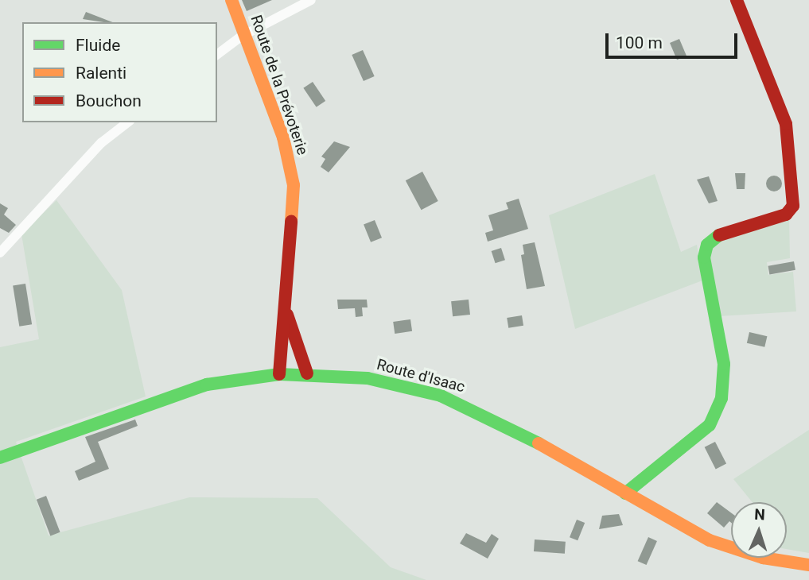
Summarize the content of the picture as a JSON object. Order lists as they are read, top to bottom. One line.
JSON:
{"streets":{"street":["Route de la Prévoterie","Route d'Isaac"]},"crossings":[["Route de la Prévoterie","Route d'Isaac"]],"legend":["Fluide","Ralenti","Bouchon"],"scale_bar":"100 m","north":"top"}
